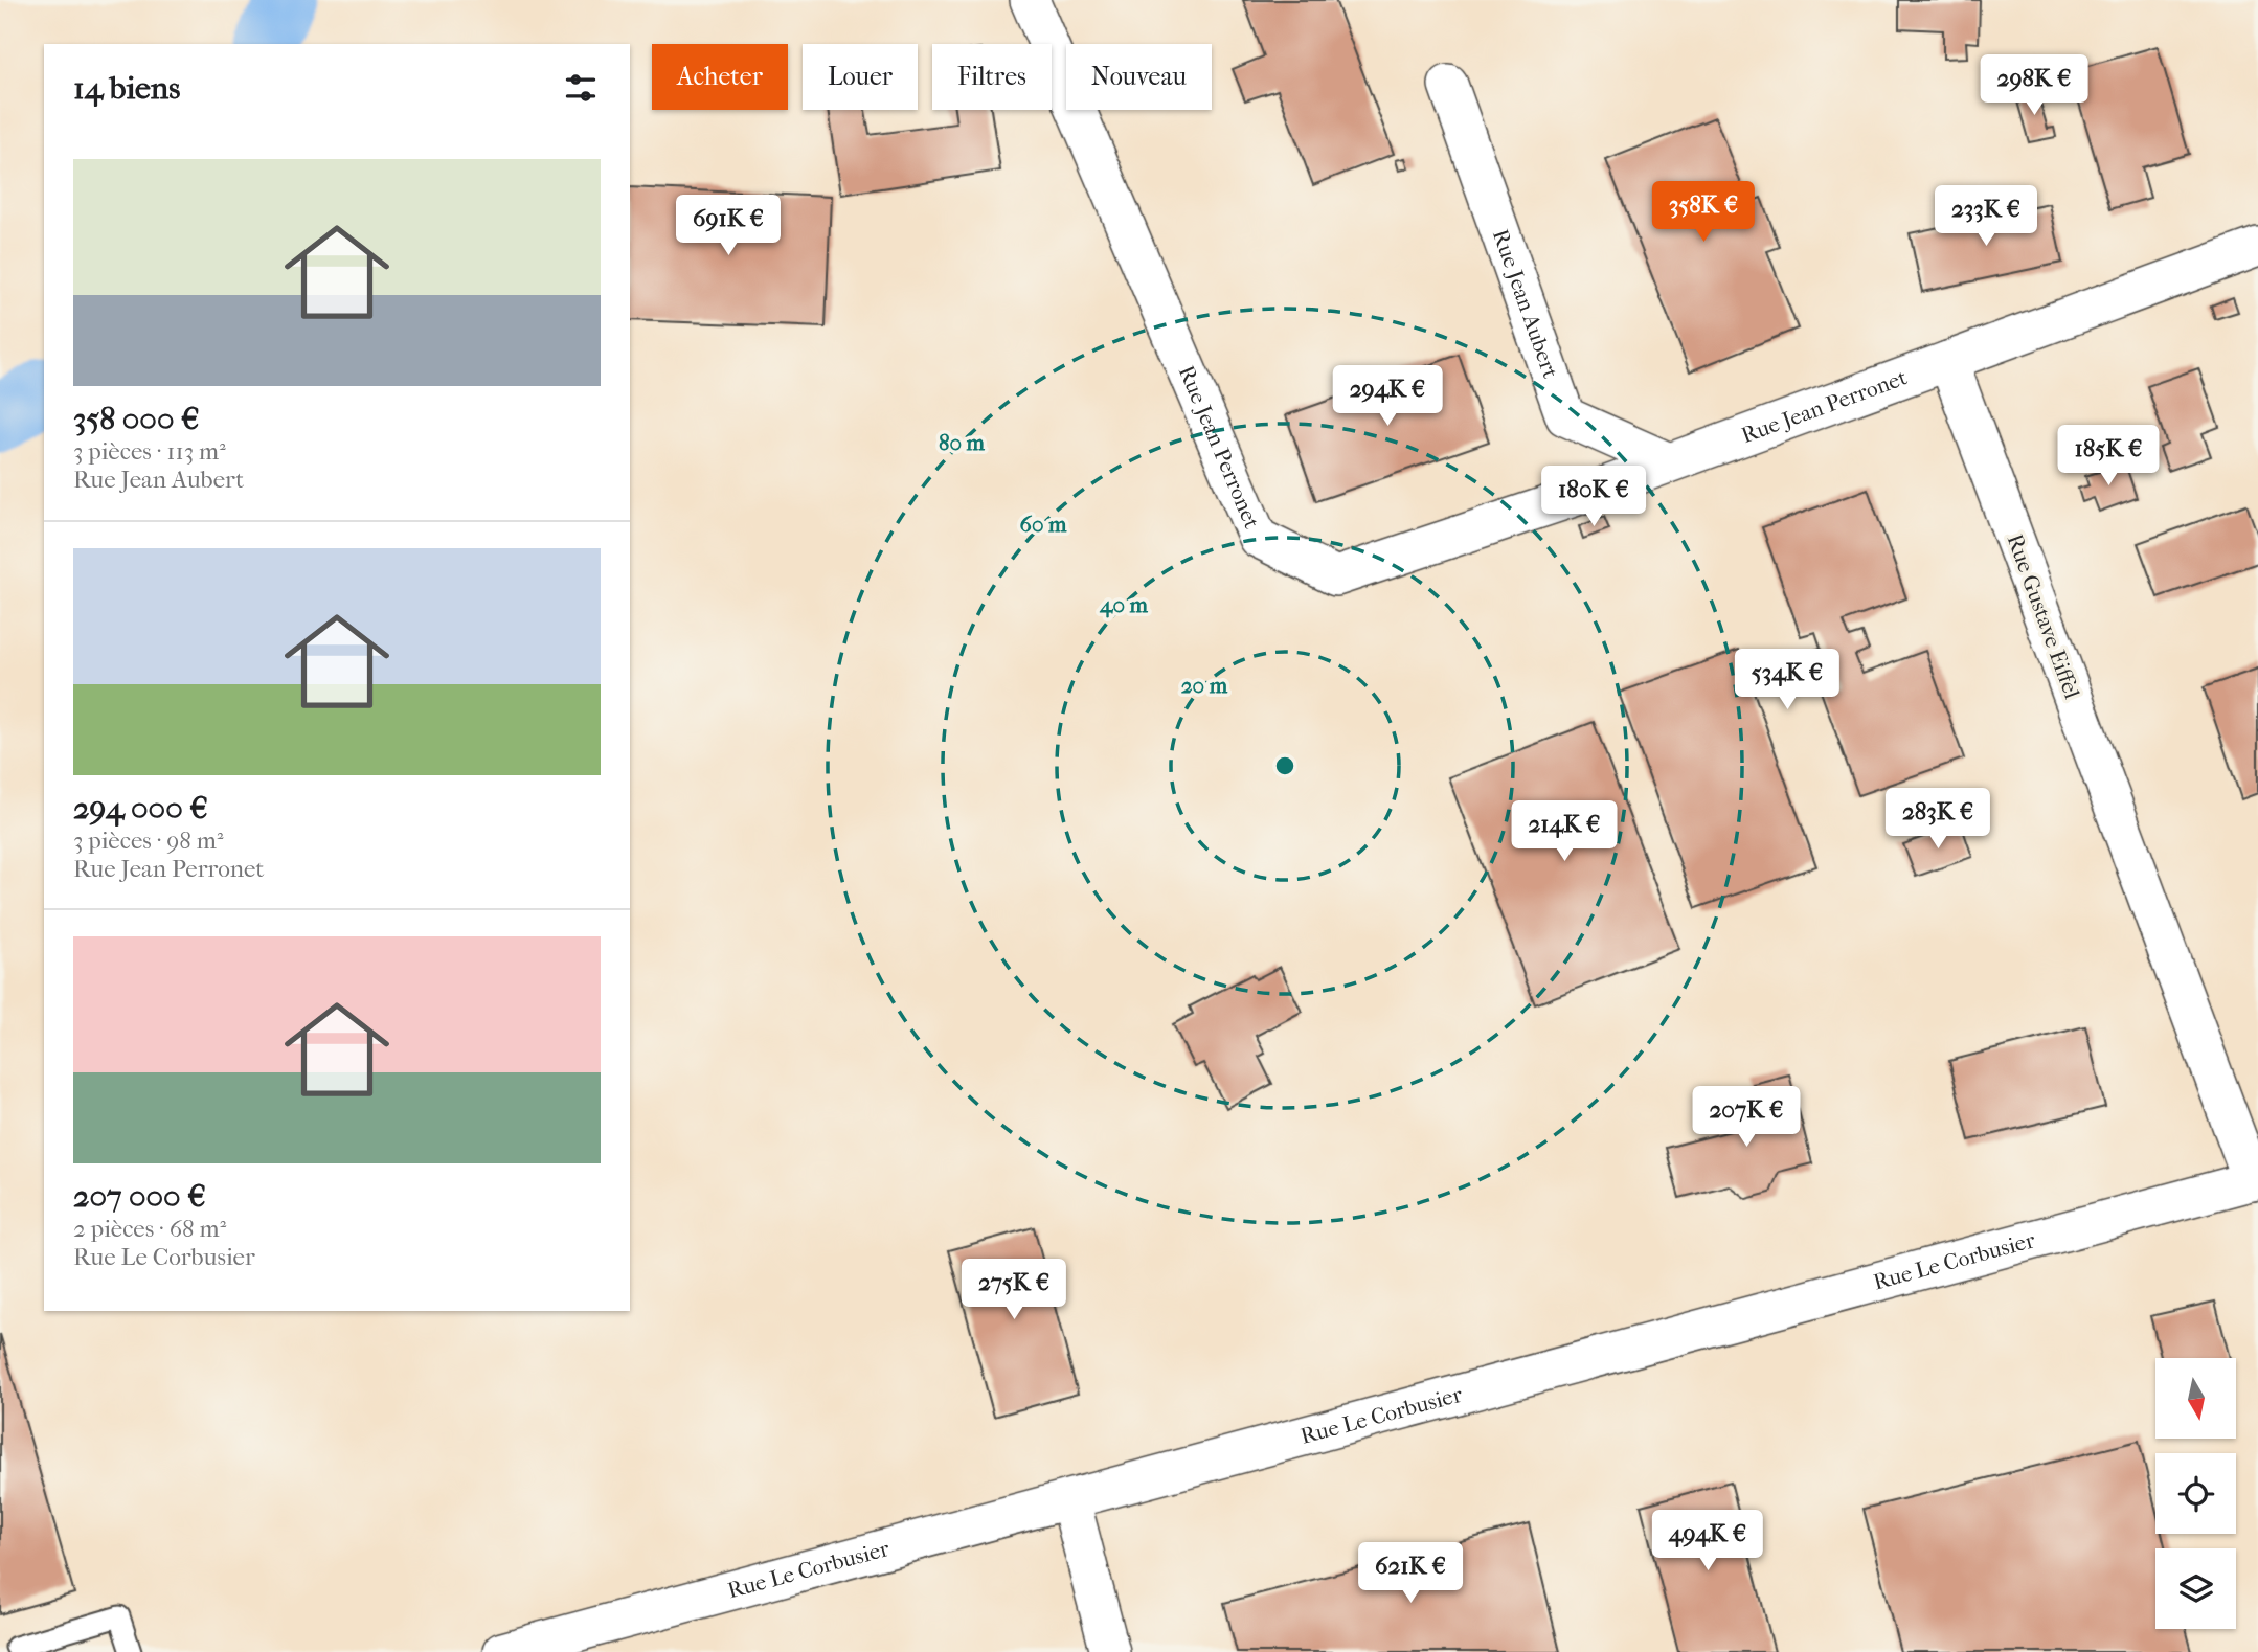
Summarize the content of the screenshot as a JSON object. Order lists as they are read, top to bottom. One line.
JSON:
{"streets":{"street":["Rue Jean Aubert","Rue Jean Perronet","Rue Gustave Eiffel","Rue Le Corbusier"]},"crossings":[["Rue Jean Aubert","Rue Jean Perronet"],["Rue Jean Perronet","Rue Gustave Eiffel"],["Rue Gustave Eiffel","Rue Le Corbusier"]],"north":"bottom","page":{"chip":["Acheter","Louer","Filtres","Nouveau"],"heading":"14 biens","price":["298K €","358K €","233K €","691K €","294K €","185K €","180K €","534K €","283K €","214K €","207K €","275K €","494K €","621K €"],"list":[{"name":"358 000 €","note":"3 pièces · 113 m² · Rue Jean Aubert"},{"name":"294 000 €","note":"3 pièces · 98 m² · Rue Jean Perronet"},{"name":"207 000 €","note":"2 pièces · 68 m² · Rue Le Corbusier"}]},"rings":["80 m","60 m","40 m","20 m"]}
